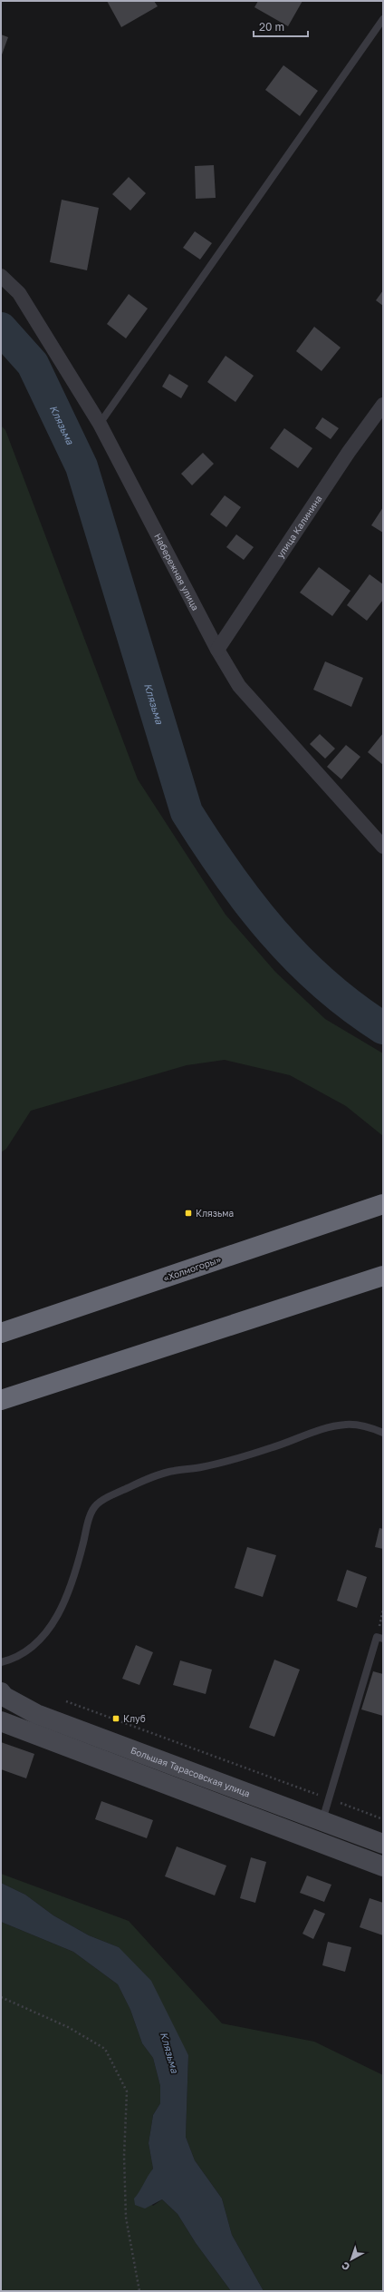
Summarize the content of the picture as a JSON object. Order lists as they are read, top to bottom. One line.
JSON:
{"streets":{"highway":["«Холмогоры»"],"street":["улица Калинина","Набережная улица","Большая Тарасовская улица"]},"crossings":[["улица Калинина","Набережная улица"]],"water":["Клязьма"],"places":{"transit":["Клязьма","Клуб"]},"scale_bar":"20 m","north":"bottom left"}
